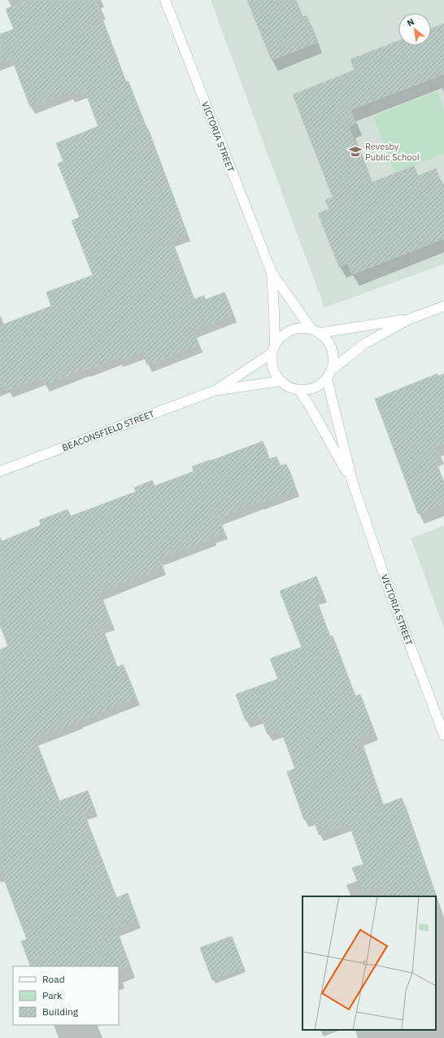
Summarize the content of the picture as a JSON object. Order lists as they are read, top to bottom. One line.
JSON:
{"streets":{"street":["VICTORIA STREET","BEACONSFIELD STREET"]},"crossings":[["VICTORIA STREET","BEACONSFIELD STREET"]],"places":{"school or university":["Revesby Public School"]},"legend":["Road","Park","Building"],"north":"top left"}
